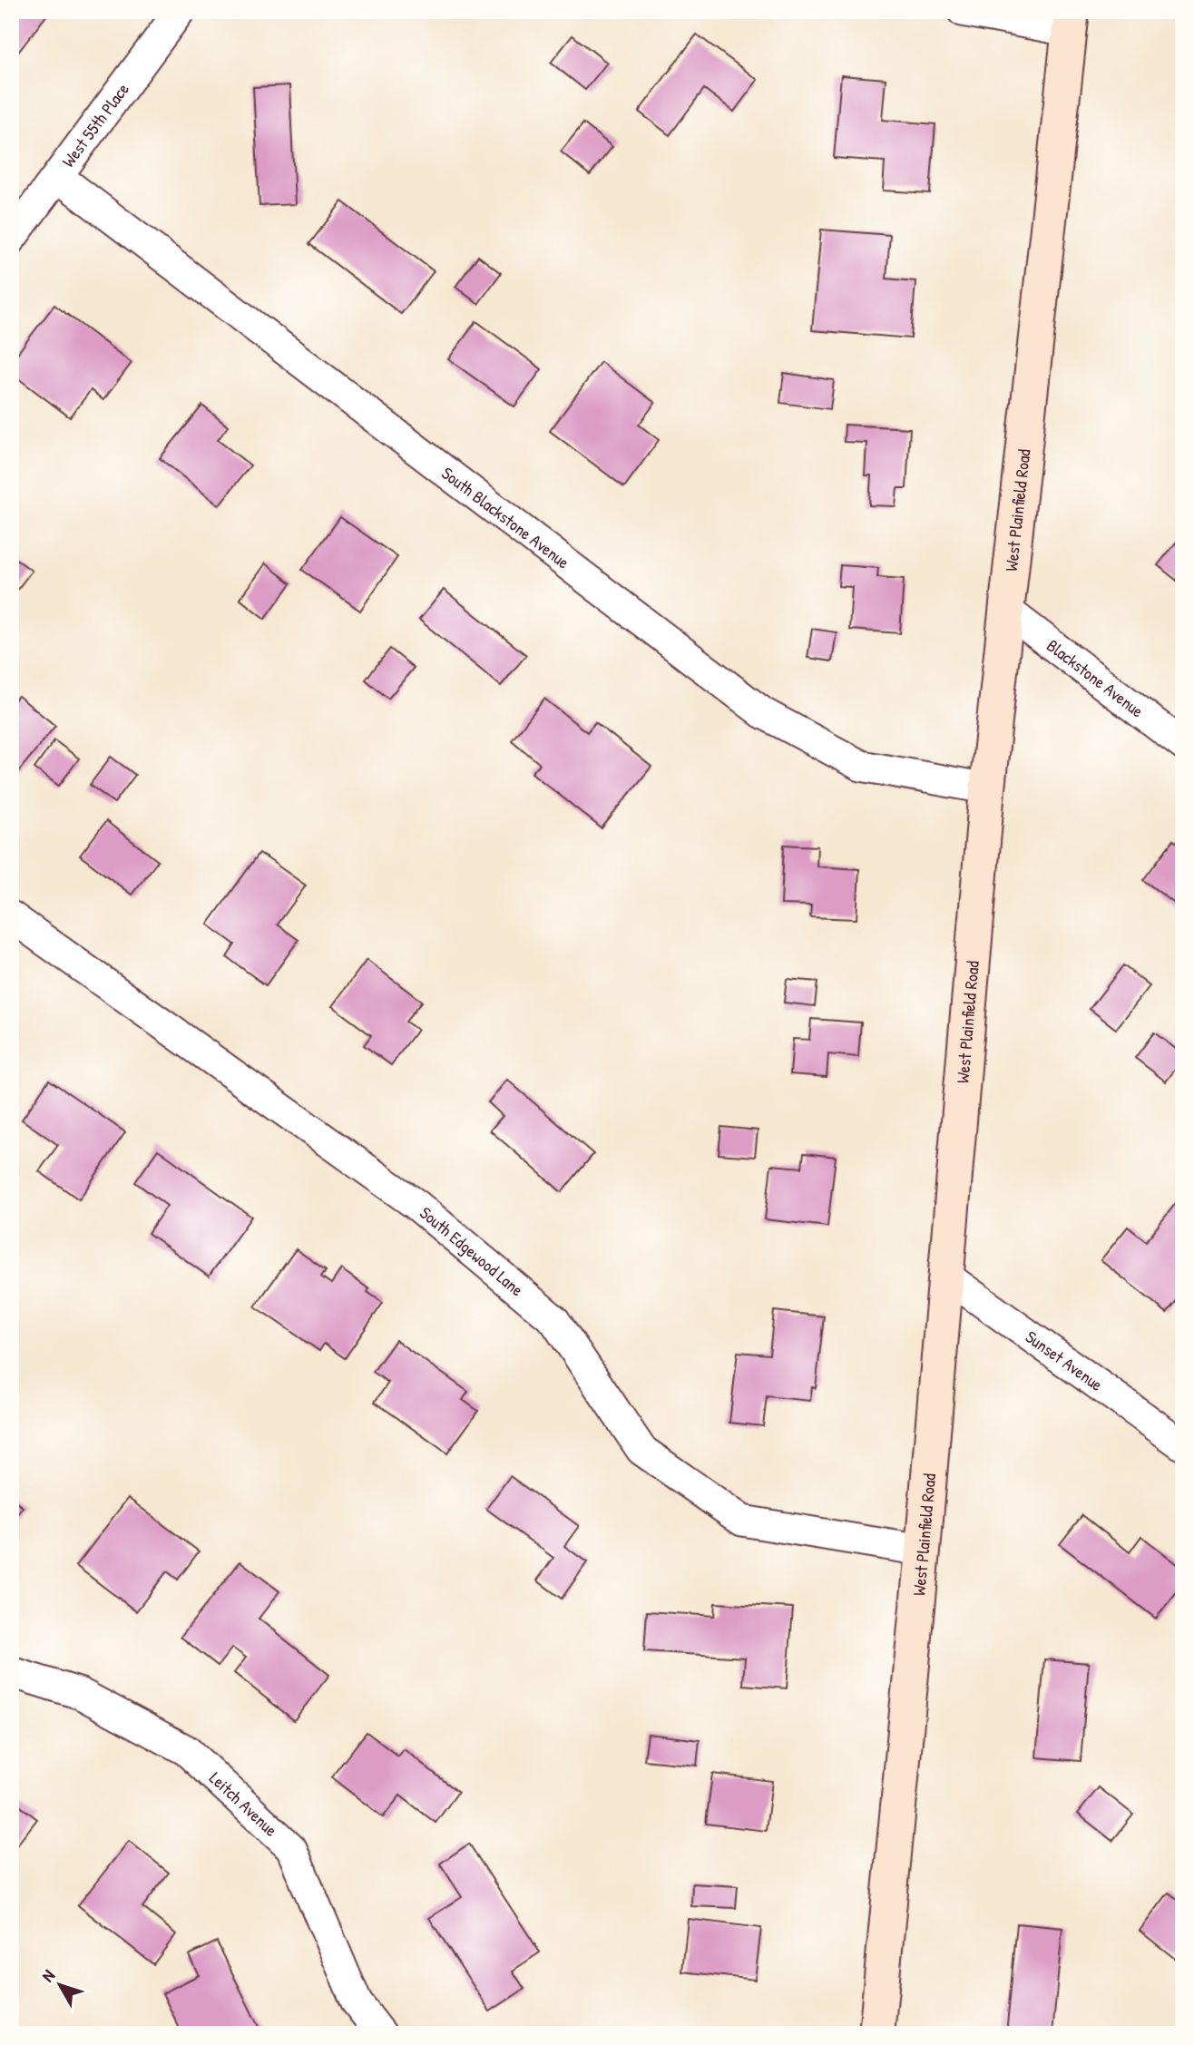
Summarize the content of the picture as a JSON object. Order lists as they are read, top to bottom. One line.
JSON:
{"streets":{"main road":["West Plainfield Road"],"street":["West 55th Place","South Blackstone Avenue","Blackstone Avenue","South Edgewood Lane","Sunset Avenue","Leitch Avenue"]},"crossings":[["West 55th Place","South Blackstone Avenue"],["West Plainfield Road","South Blackstone Avenue"],["West Plainfield Road","Blackstone Avenue"],["West Plainfield Road","South Edgewood Lane"],["West Plainfield Road","Sunset Avenue"]],"north":"top left"}
